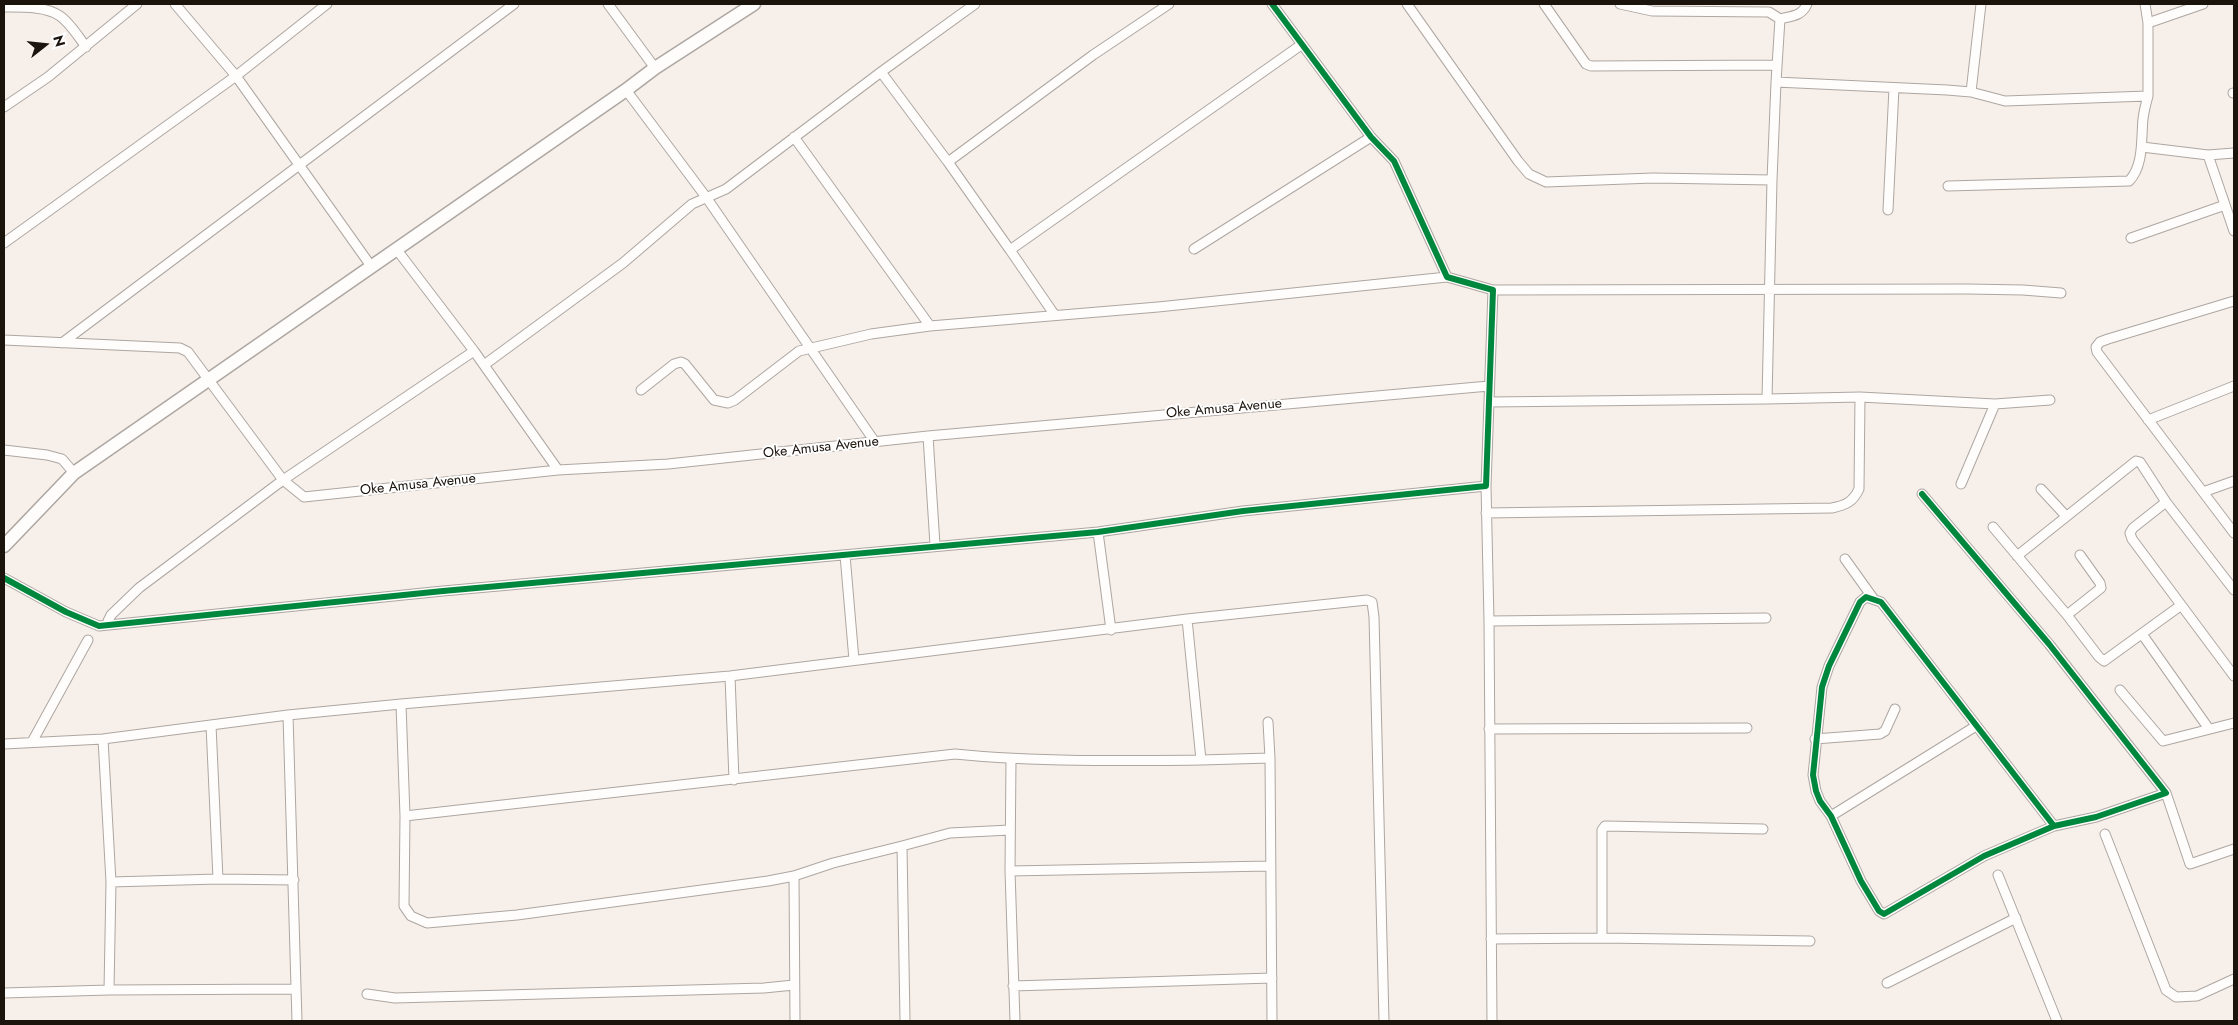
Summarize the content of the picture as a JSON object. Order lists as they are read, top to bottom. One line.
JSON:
{"streets":{"street":["Oke Amusa Avenue"]},"north":"right"}
